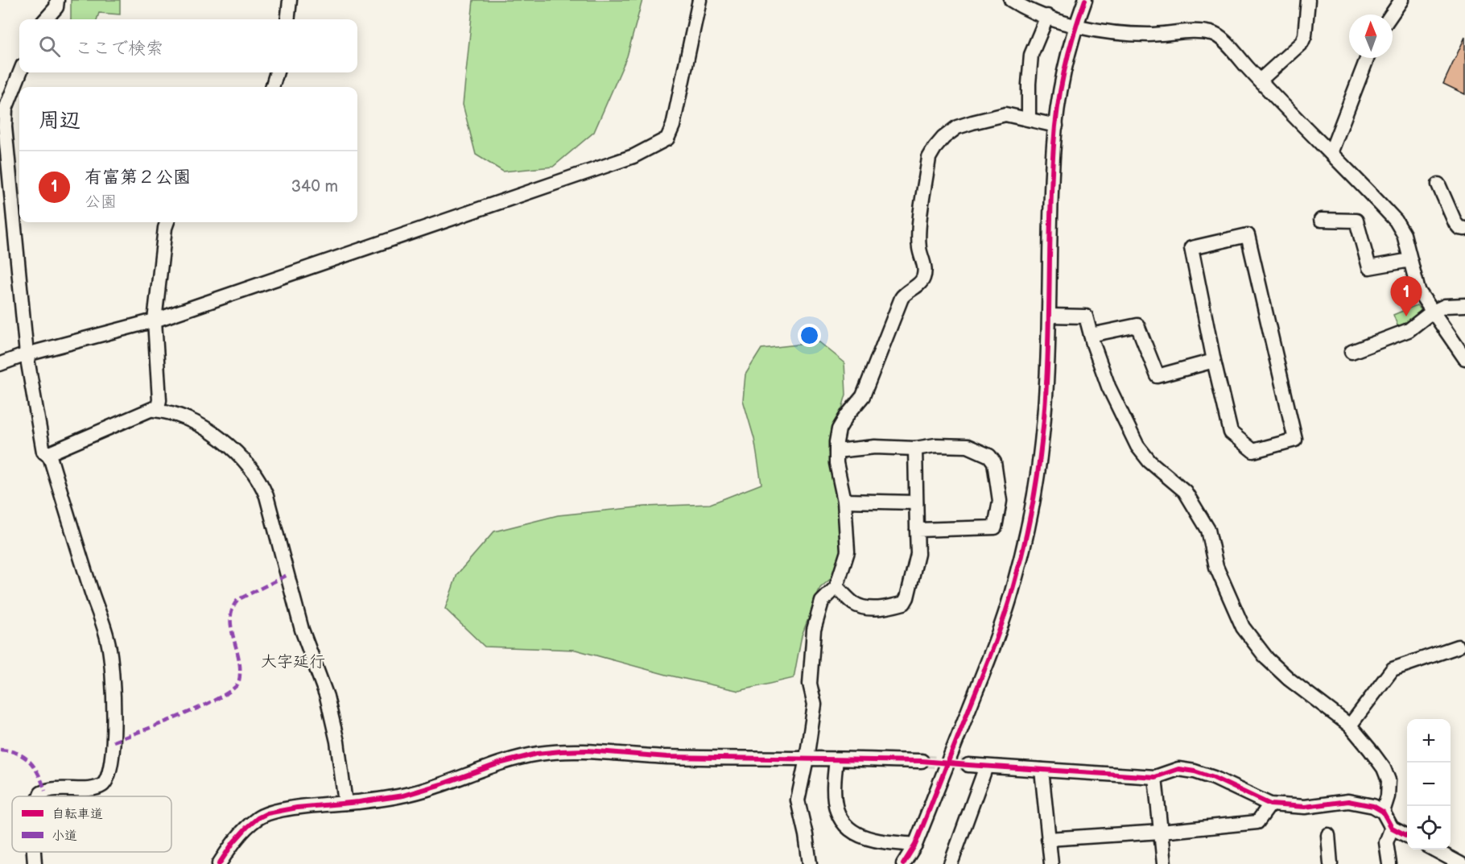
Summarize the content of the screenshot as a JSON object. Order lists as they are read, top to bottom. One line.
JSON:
{"districts":["大字延行"],"legend":["自転車道","小道"],"north":"top","page":{"search":"ここで検索","heading":"周辺","list":[{"mark":"1","name":"有富第２公園","note":"公園","value":"340 m"}],"pins":"1","map_buttons":["+","−"]}}
